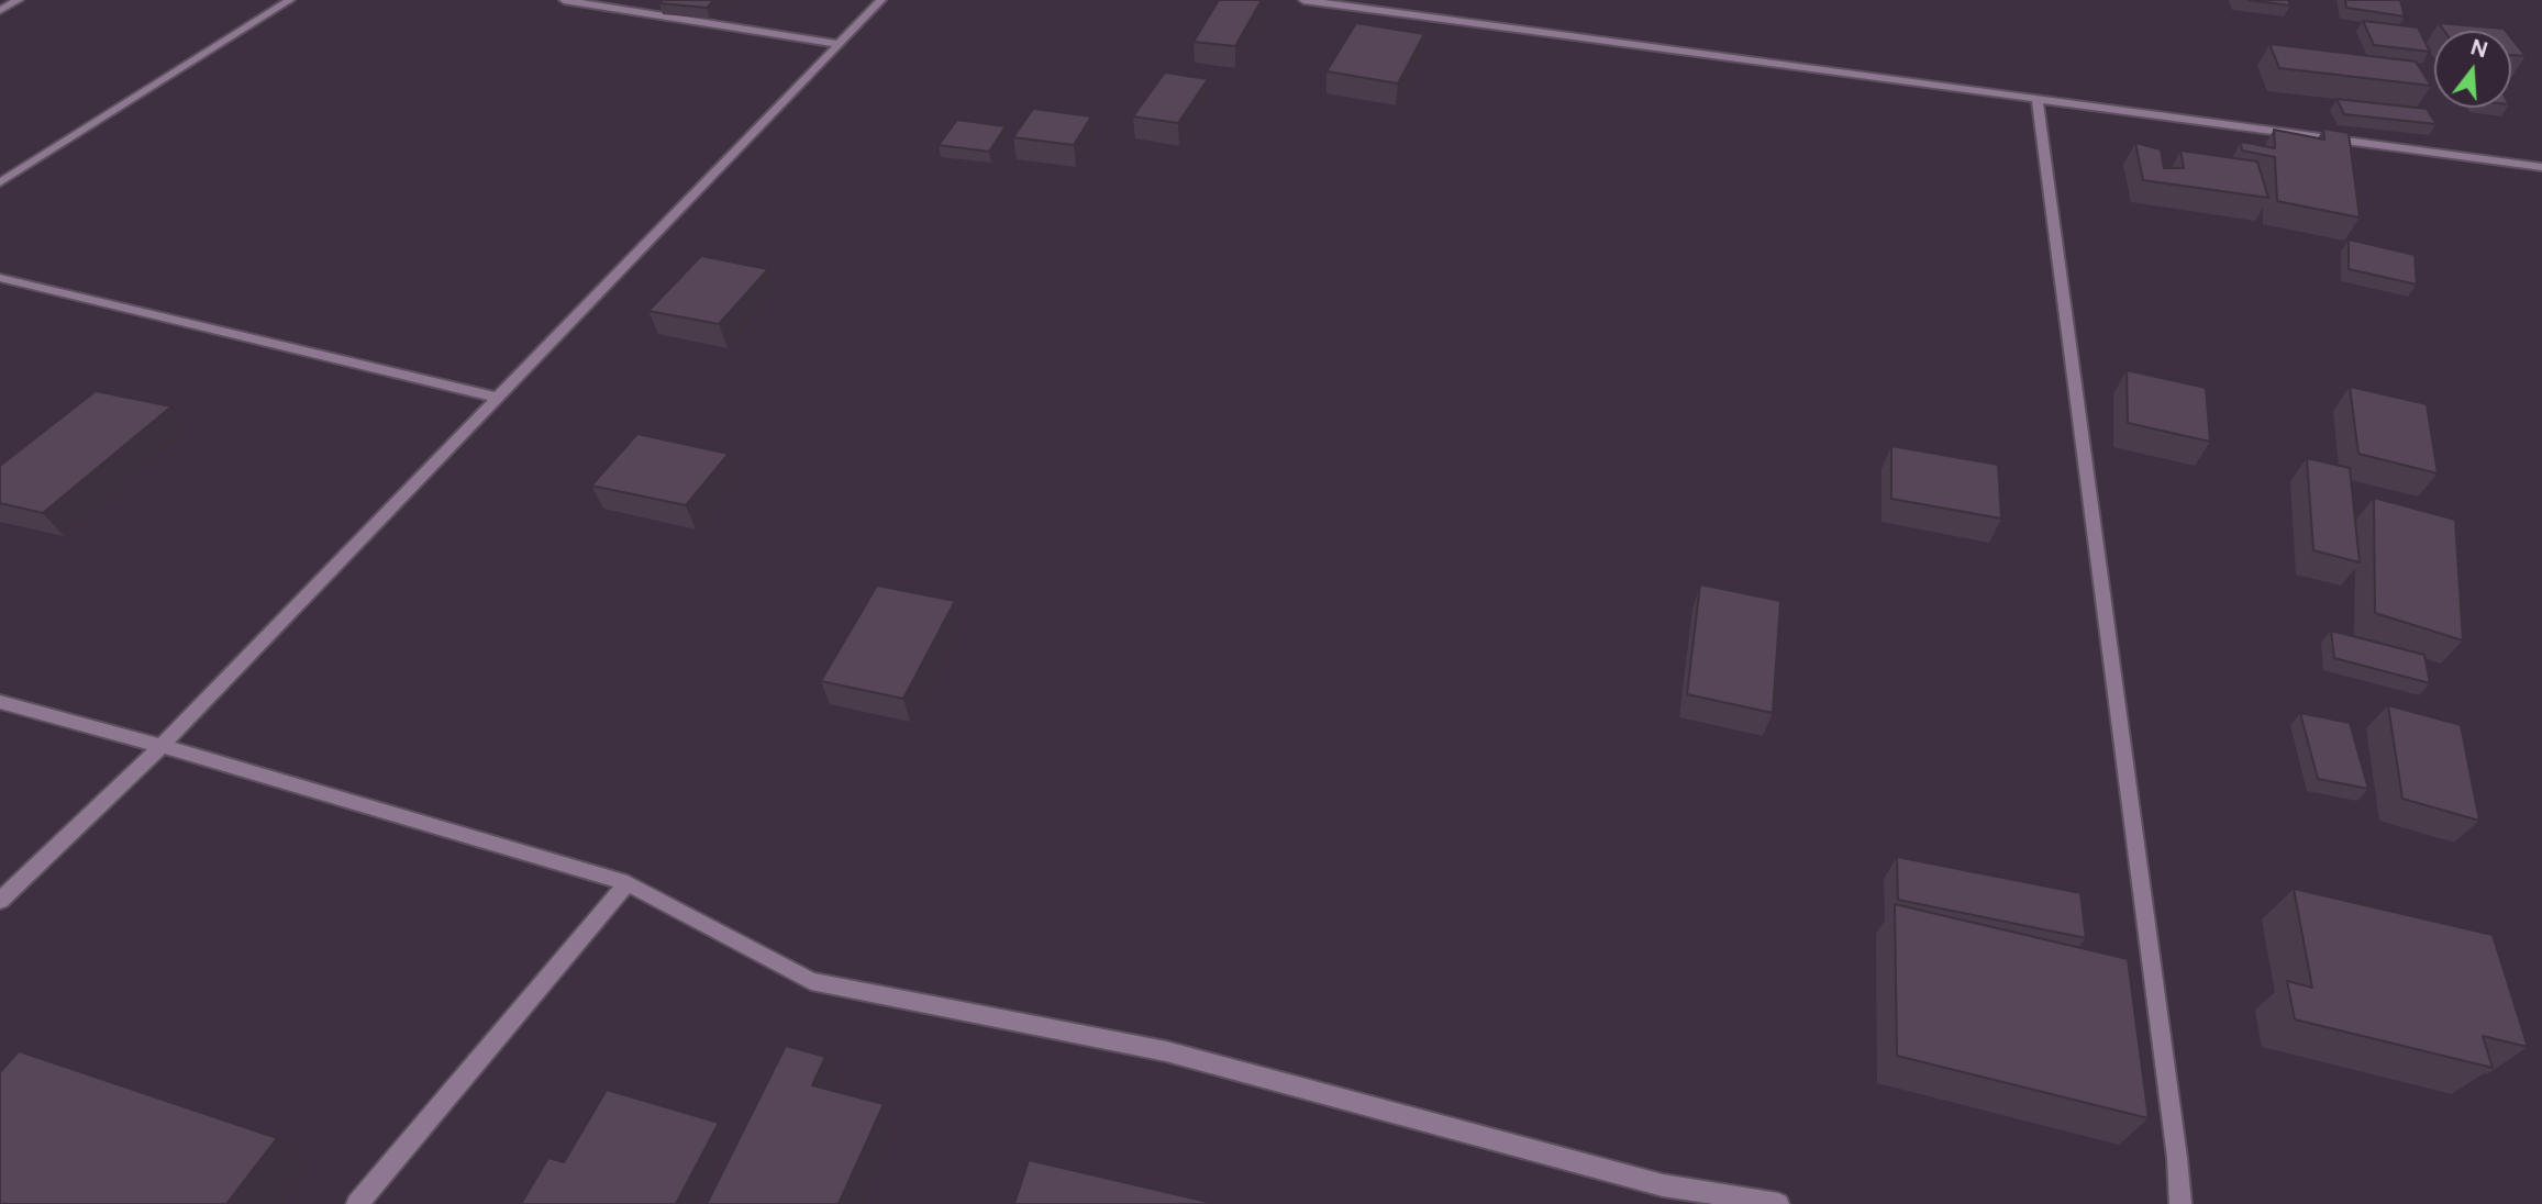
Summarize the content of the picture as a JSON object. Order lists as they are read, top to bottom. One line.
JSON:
{"north":"top"}
